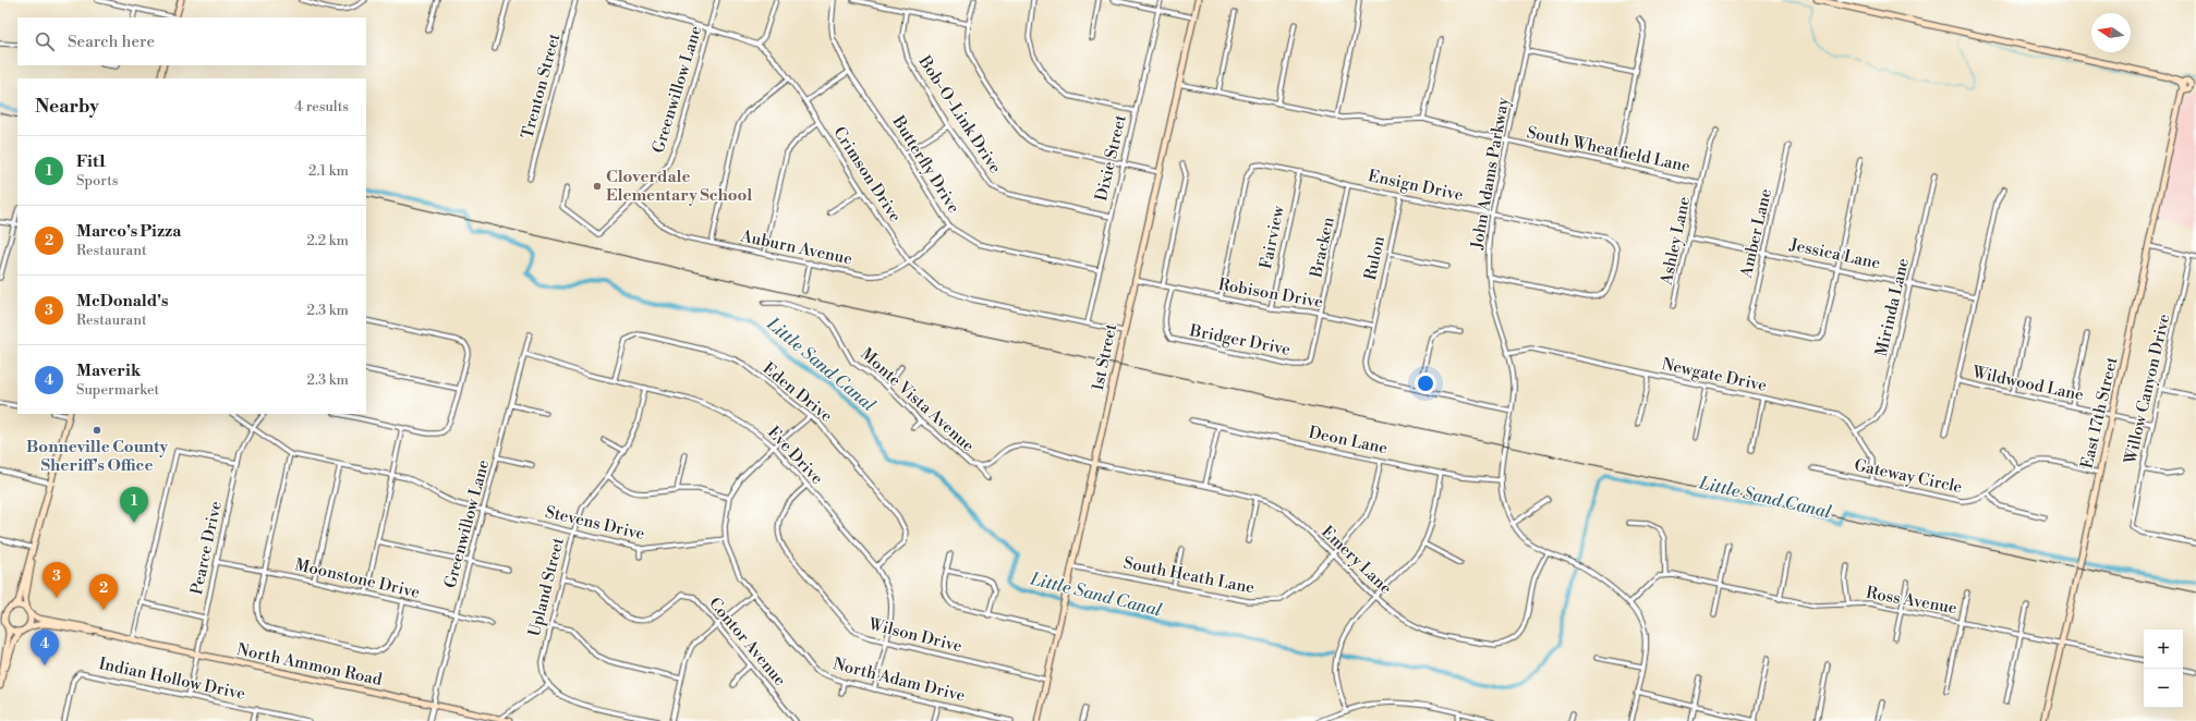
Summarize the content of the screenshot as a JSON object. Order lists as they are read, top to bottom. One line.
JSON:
{"streets":{"main road":["1st Street","East 17th Street","North Ammon Road"],"street":["Trenton Street","Greenwillow Lane","Bob-O-Link Drive","South Wheatfield Lane","Dixie Street","Butterfly Drive","John Adams Parkway","Crimson Drive","Ensign Drive","Amber Lane","Fairview","Ashley Lane","Auburn Avenue","Bracken","Jessica Lane","Rulon","Robison Drive","Mirinda Lane","Bridger Drive","Newgate Drive","Wildwood Lane","Willow Canyon Drive","Eden Drive","Monte Vista Avenue","Deon Lane","Eve Drive","Gateway Circle","Stevens Drive","Pearce Drive","Emery Lane","South Heath Lane","Moonstone Drive","Upland Street","Ross Avenue","Wilson Drive","Contor Avenue","Indian Hollow Drive","North Adam Drive"]},"crossings":[["Greenwillow Lane","Crimson Drive"],["Greenwillow Lane","Auburn Avenue"],["Greenwillow Lane","Eve Drive"],["Greenwillow Lane","Stevens Drive"],["Greenwillow Lane","Moonstone Drive"],["Greenwillow Lane","North Ammon Road"],["Bob-O-Link Drive","Dixie Street"],["South Wheatfield Lane","John Adams Parkway"],["South Wheatfield Lane","Ashley Lane"],["South Wheatfield Lane","1st Street"],["Dixie Street","Butterfly Drive"],["Dixie Street","Crimson Drive"],["Butterfly Drive","Auburn Avenue"],["John Adams Parkway","Ensign Drive"],["John Adams Parkway","Newgate Drive"],["John Adams Parkway","Deon Lane"],["John Adams Parkway","Emery Lane"],["Crimson Drive","Auburn Avenue"],["Crimson Drive","1st Street"],["Ensign Drive","Fairview"],["Ensign Drive","Bracken"],["Ensign Drive","Rulon"],["Ensign Drive","Robison Drive"],["Amber Lane","Jessica Lane"],["Fairview","Robison Drive"],["Ashley Lane","Jessica Lane"],["Bracken","Robison Drive"],["Bracken","Bridger Drive"],["Jessica Lane","Mirinda Lane"],["Jessica Lane","Wildwood Lane"],["Rulon","Robison Drive"],["Robison Drive","Bridger Drive"],["Robison Drive","1st Street"],["Mirinda Lane","Newgate Drive"],["1st Street","Monte Vista Avenue"],["1st Street","Emery Lane"],["1st Street","South Heath Lane"],["1st Street","Wilson Drive"],["Newgate Drive","Gateway Circle"],["Wildwood Lane","Willow Canyon Drive"],["Wildwood Lane","East 17th Street"],["Eden Drive","Eve Drive"],["Eden Drive","North Adam Drive"],["Monte Vista Avenue","Emery Lane"],["East 17th Street","Gateway Circle"],["East 17th Street","Ross Avenue"],["Deon Lane","South Heath Lane"],["Eve Drive","Upland Street"],["Eve Drive","Wilson Drive"],["Eve Drive","North Adam Drive"],["Stevens Drive","Pearce Drive"],["Stevens Drive","Upland Street"],["Stevens Drive","North Adam Drive"],["Pearce Drive","Moonstone Drive"],["Pearce Drive","North Ammon Road"],["Pearce Drive","Indian Hollow Drive"],["Emery Lane","South Heath Lane"],["Upland Street","Contor Avenue"]],"water":["Little Sand Canal"],"places":["Cloverdale Elementary School","Bonneville County Sheriff's Office"],"north":"left","page":{"search":"Search here","heading":["Nearby","4 results"],"list":[{"mark":"1","name":"Fit1","note":"Sports","value":"2.1 km"},{"mark":"2","name":"Marco's Pizza","note":"Restaurant","value":"2.2 km"},{"mark":"3","name":"McDonald's","note":"Restaurant","value":"2.3 km"},{"mark":"4","name":"Maverik","note":"Supermarket","value":"2.3 km"}],"pins":["1","3","2","4"],"map_buttons":["+","−"]}}
